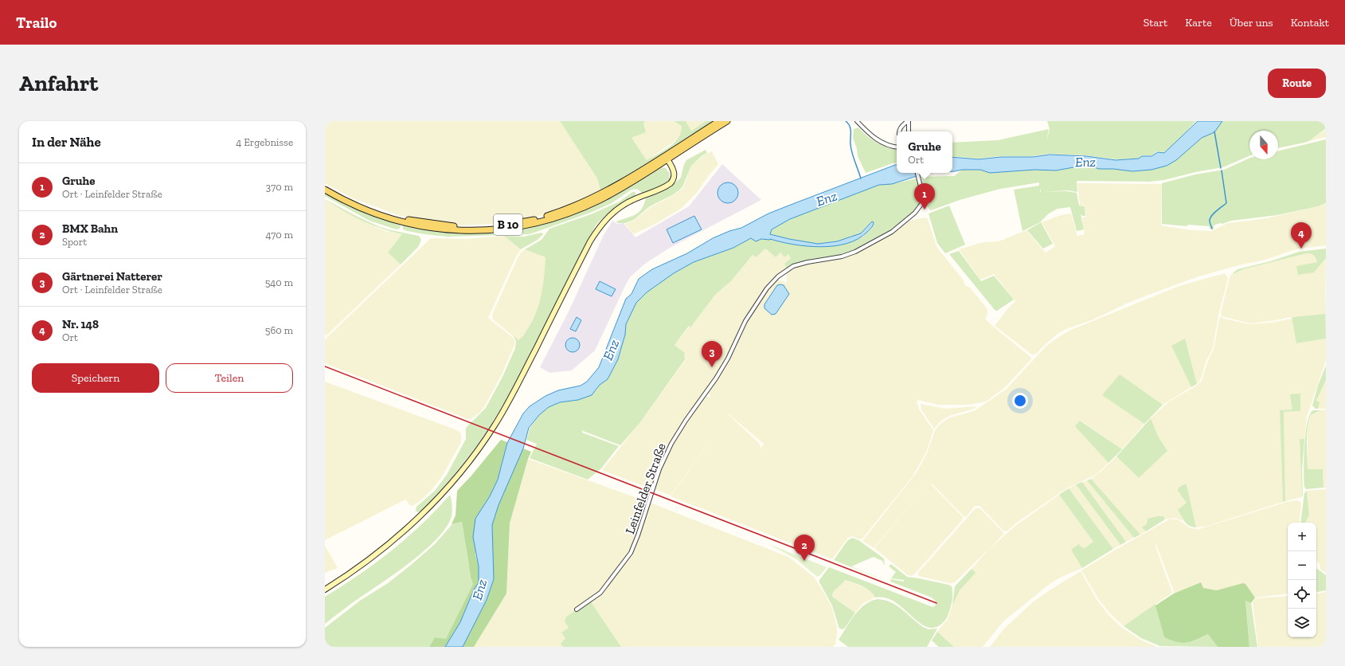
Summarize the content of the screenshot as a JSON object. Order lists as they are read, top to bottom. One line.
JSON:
{"streets":{"main road":["B 10"],"street":["Leinfelder Straße"]},"water":["Enz"],"north":"bottom","page":{"header":"Trailo","nav":["Start","Karte","Über uns","Kontakt"],"buttons":["Route",["Speichern","Teilen"]],"title":"Anfahrt","heading":["In der Nähe","4 Ergebnisse"],"popup":["Gruhe","Ort"],"list":[{"mark":"1","name":"Gruhe","note":"Ort · Leinfelder Straße","value":"370 m"},{"mark":"2","name":"BMX Bahn","note":"Sport","value":"470 m"},{"mark":"3","name":"Gärtnerei Natterer","note":"Ort · Leinfelder Straße","value":"540 m"},{"mark":"4","name":"Nr. 148","note":"Ort","value":"560 m"}],"pins":["1","4","3","2"],"map_buttons":["+","−"]}}
